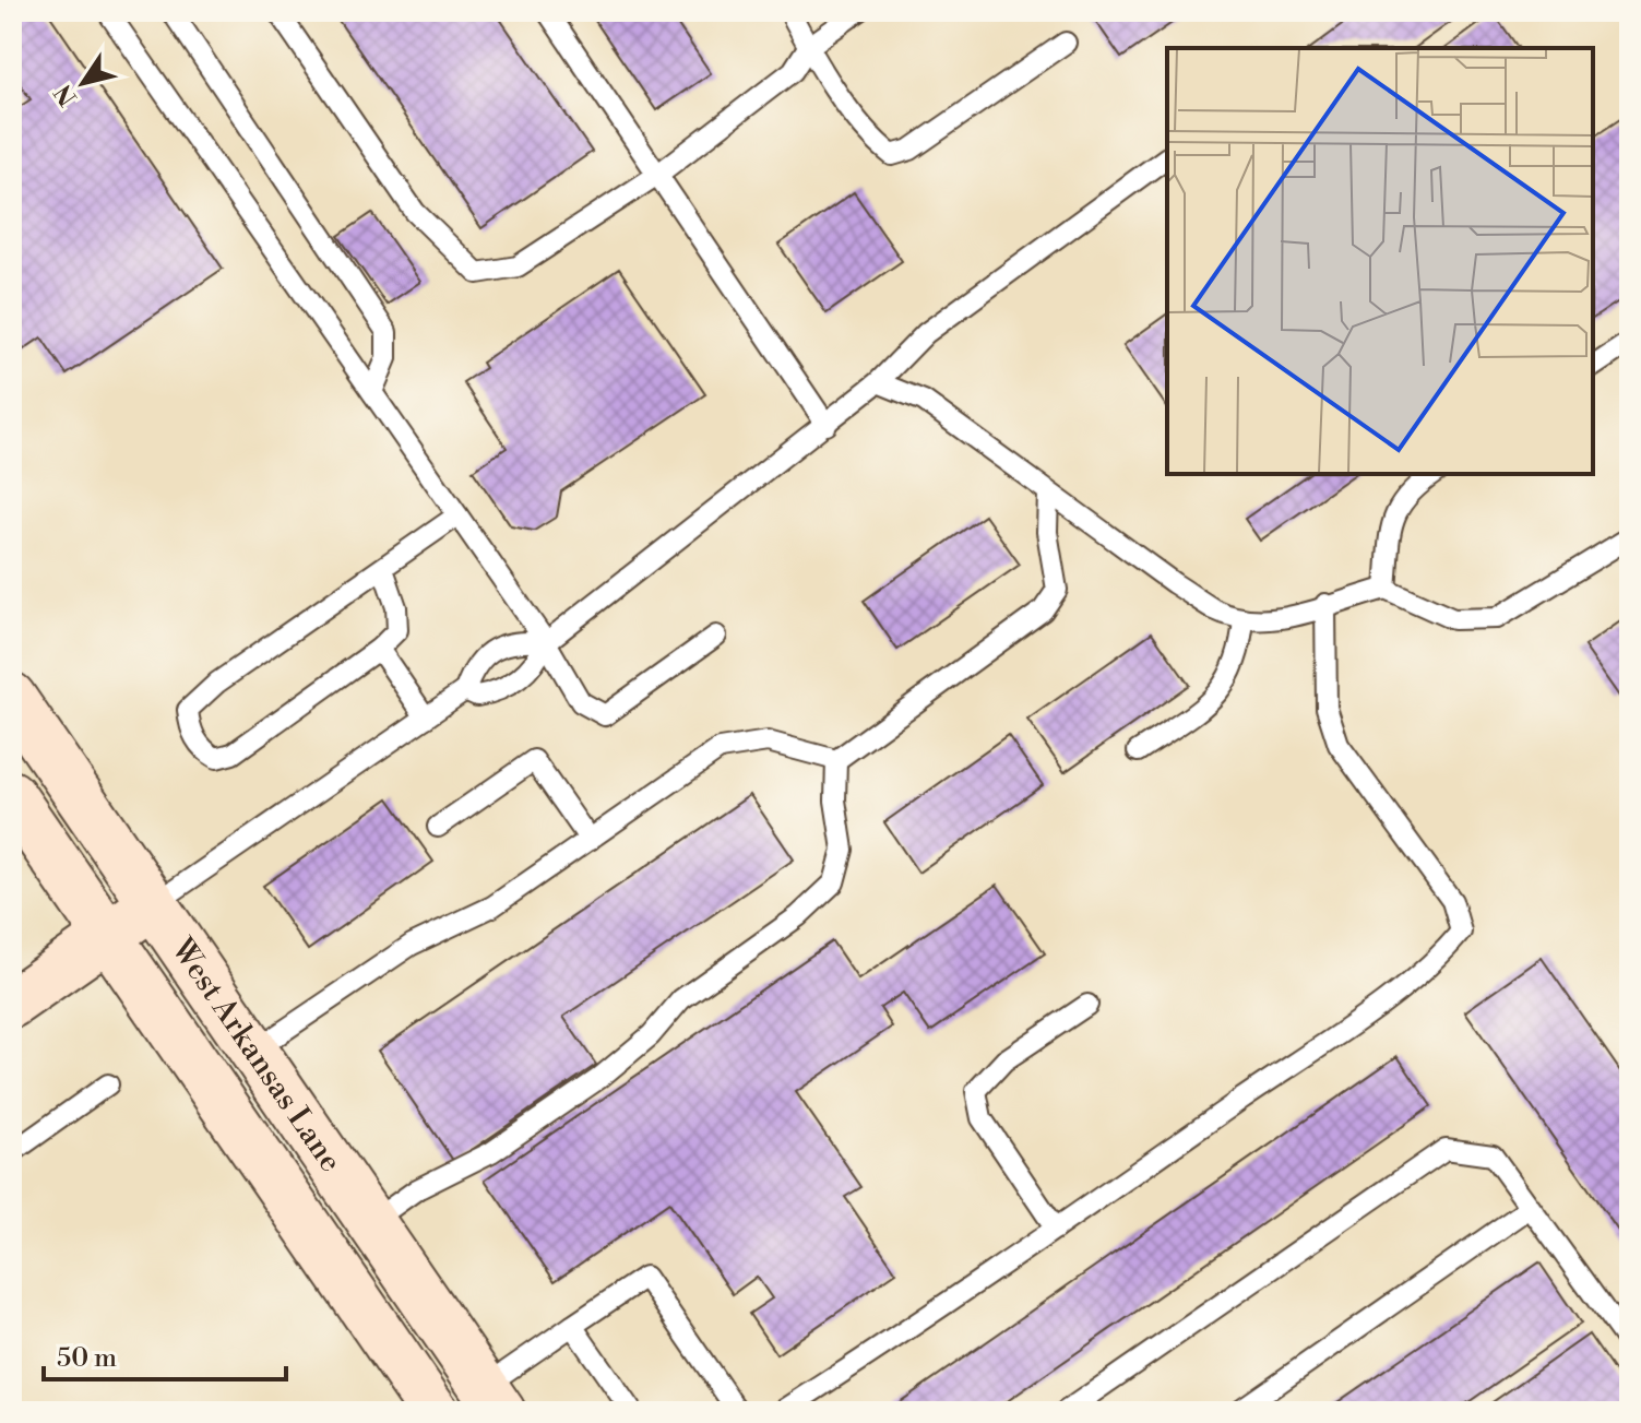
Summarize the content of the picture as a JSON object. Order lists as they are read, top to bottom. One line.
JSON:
{"streets":{"main road":["West Arkansas Lane"]},"scale_bar":"50 m","north":"bottom left"}
